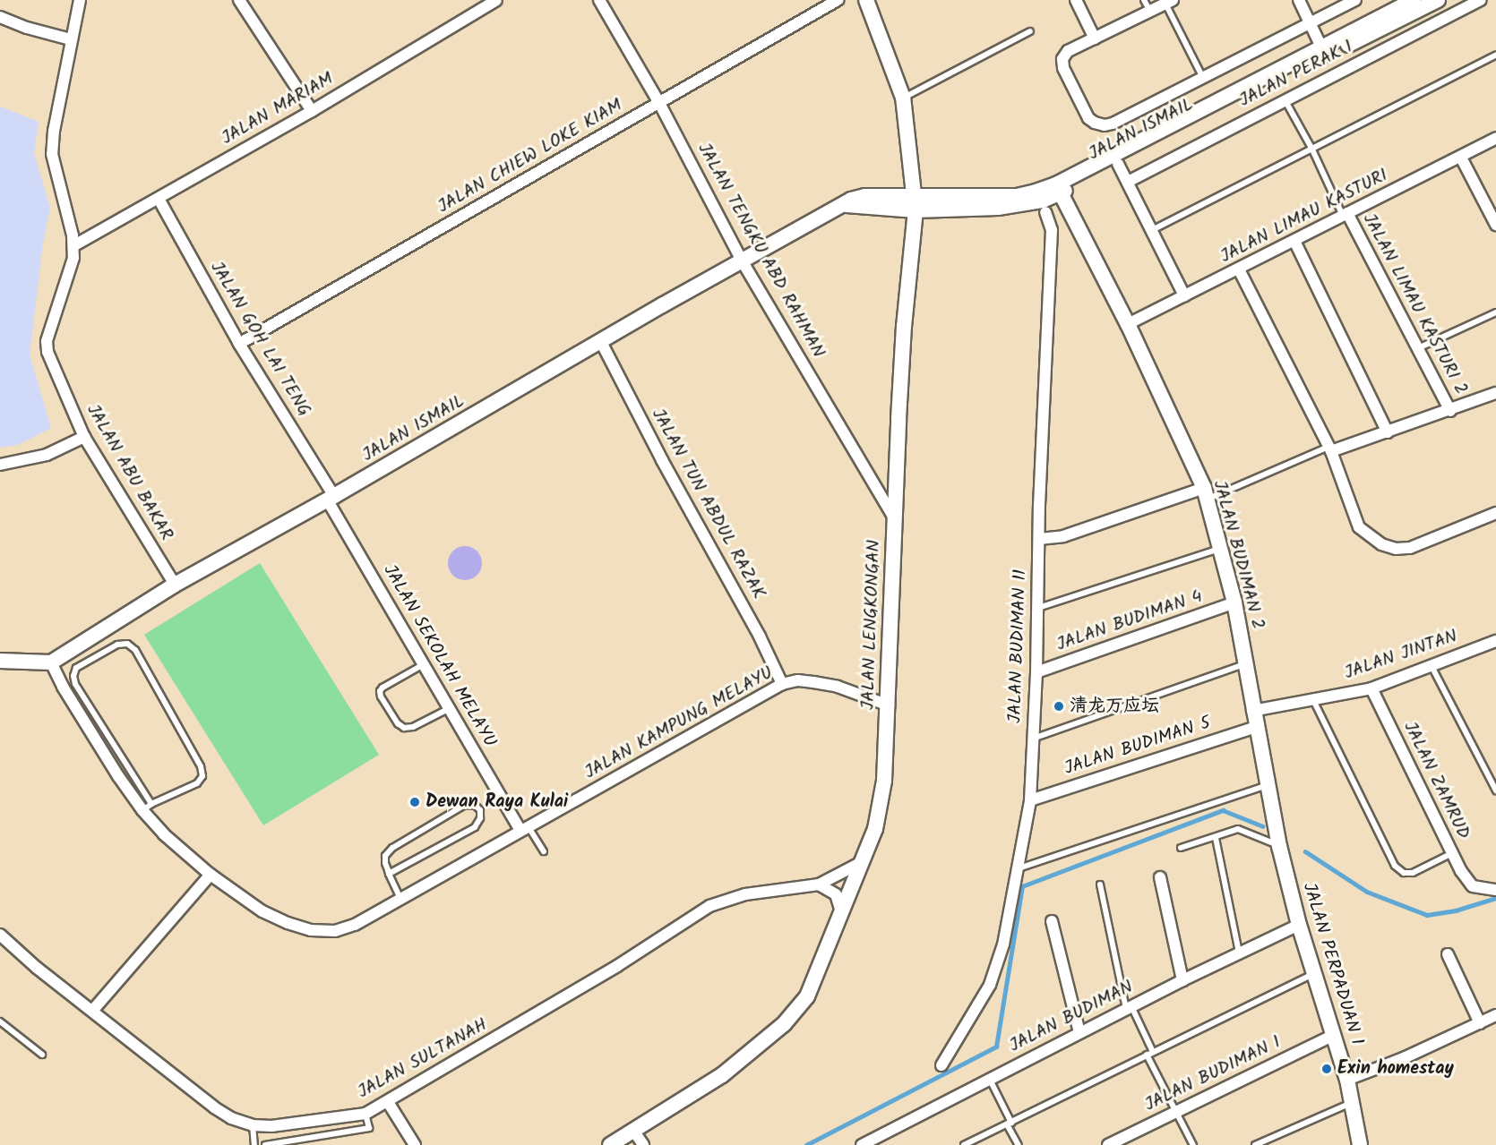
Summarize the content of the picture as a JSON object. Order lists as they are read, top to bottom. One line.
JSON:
{"streets":{"street":["JALAN PERAK 1","JALAN MARIAM","JALAN ISMAIL","JALAN CHIEW LOKE KIAM","JALAN LIMAU KASTURI","JALAN TENGKU ABD RAHMAN","JALAN LIMAU KASTURI 2","JALAN GOH LAI TENG","JALAN ABU BAKAR","JALAN TUN ABDUL RAZAK","JALAN BUDIMAN 2","JALAN BUDIMAN 4","JALAN LENGKONGAN","JALAN BUDIMAN 11","JALAN JINTAN","JALAN SEKOLAH MELAYU","JALAN KAMPUNG MELAYU","JALAN BUDIMAN 5","JALAN ZAMRUD","JALAN PERPADUAN 1","JALAN BUDIMAN","JALAN SULTANAH","JALAN BUDIMAN 1"]},"crossings":[["JALAN MARIAM","JALAN GOH LAI TENG"],["JALAN MARIAM","JALAN ABU BAKAR"],["JALAN ISMAIL","JALAN TENGKU ABD RAHMAN"],["JALAN ISMAIL","JALAN GOH LAI TENG"],["JALAN ISMAIL","JALAN ABU BAKAR"],["JALAN ISMAIL","JALAN TUN ABDUL RAZAK"],["JALAN ISMAIL","JALAN BUDIMAN 2"],["JALAN ISMAIL","JALAN LENGKONGAN"],["JALAN ISMAIL","JALAN SEKOLAH MELAYU"],["JALAN ISMAIL","JALAN KAMPUNG MELAYU"],["JALAN CHIEW LOKE KIAM","JALAN TENGKU ABD RAHMAN"],["JALAN CHIEW LOKE KIAM","JALAN GOH LAI TENG"],["JALAN LIMAU KASTURI","JALAN LIMAU KASTURI 2"],["JALAN LIMAU KASTURI","JALAN BUDIMAN 2"],["JALAN TENGKU ABD RAHMAN","JALAN LENGKONGAN"],["JALAN GOH LAI TENG","JALAN SEKOLAH MELAYU"],["JALAN TUN ABDUL RAZAK","JALAN KAMPUNG MELAYU"],["JALAN BUDIMAN 2","JALAN BUDIMAN 4"],["JALAN BUDIMAN 2","JALAN JINTAN"],["JALAN BUDIMAN 2","JALAN BUDIMAN 5"],["JALAN BUDIMAN 2","JALAN PERPADUAN 1"],["JALAN BUDIMAN 4","JALAN BUDIMAN 11"],["JALAN LENGKONGAN","JALAN KAMPUNG MELAYU"],["JALAN LENGKONGAN","JALAN SULTANAH"],["JALAN BUDIMAN 11","JALAN BUDIMAN 5"],["JALAN JINTAN","JALAN ZAMRUD"],["JALAN SEKOLAH MELAYU","JALAN KAMPUNG MELAYU"],["JALAN PERPADUAN 1","JALAN BUDIMAN"],["JALAN PERPADUAN 1","JALAN BUDIMAN 1"]],"places":["清龙万应坛","Dewan Raya Kulai","Exin homestay"]}
